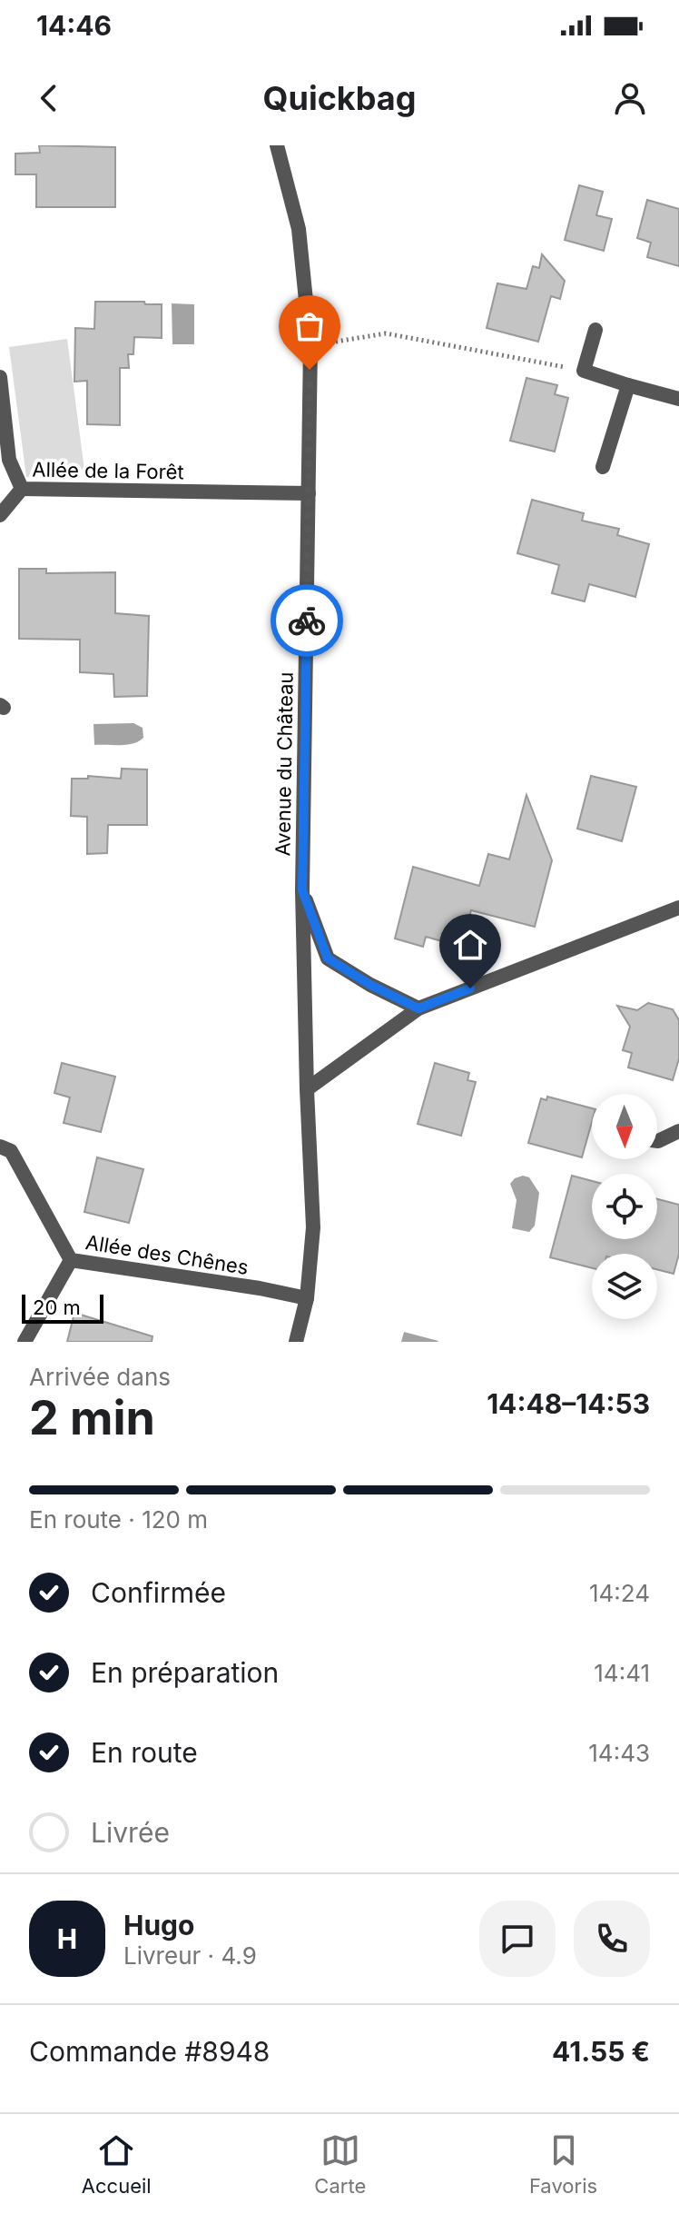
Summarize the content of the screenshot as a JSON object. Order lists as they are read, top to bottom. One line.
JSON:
{"streets":{"street":["Allée de la Forêt","Avenue du Château","Allée des Chênes"]},"crossings":[["Allée de la Forêt","Avenue du Château"],["Avenue du Château","Allée des Chênes"]],"scale_bar":"20 m","north":"bottom","page":{"status":"14:46","header":"Quickbag","scale":"20 m","heading":["2 min","Arrivée dans","14:48–14:53"],"panel":["Hugo","Livreur · 4.9","Commande #8948","41.55 €"],"bar":"En route · 120 m","list":[["Confirmée","14:24"],["En préparation","14:41"],["En route","14:43"],"Livrée"],"round":"H","tabs":["Accueil","Carte","Favoris"]}}
